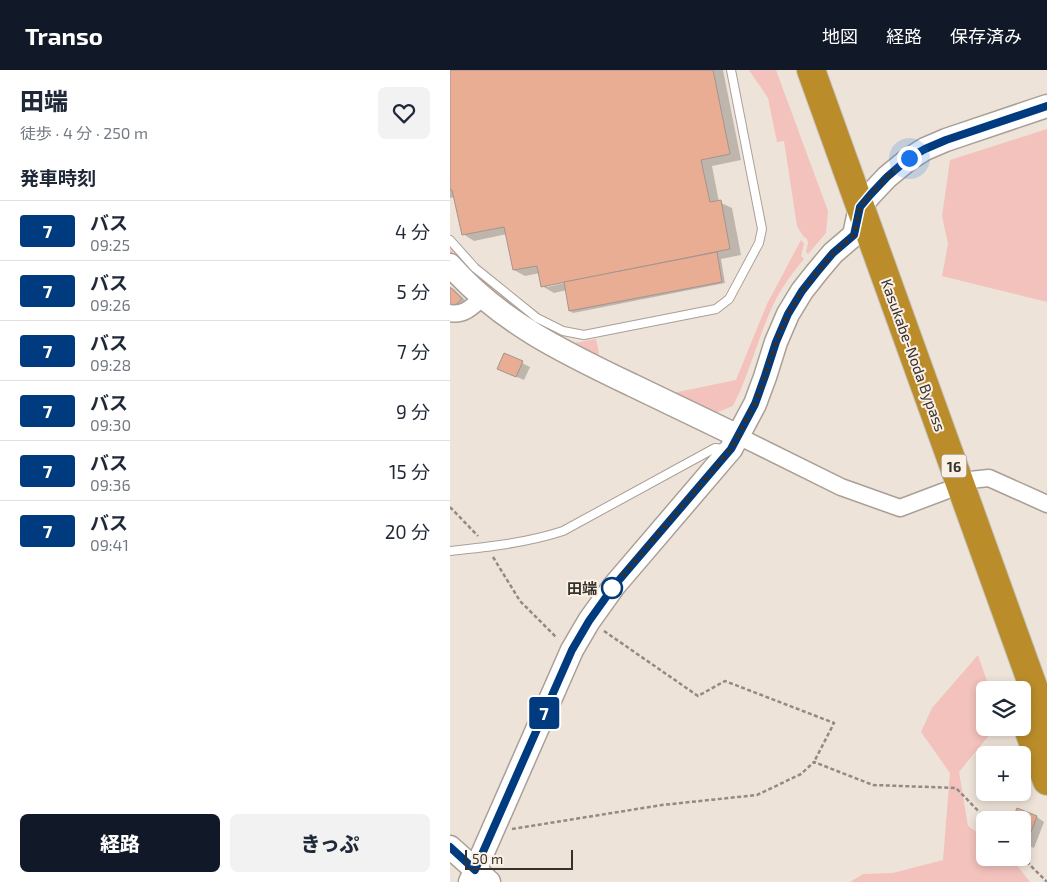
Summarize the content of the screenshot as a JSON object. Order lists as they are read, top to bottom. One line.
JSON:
{"streets":{"highway":["Kasukabe-Noda Bypass","16"]},"places":["田端"],"lines":["bus line 7"],"scale_bar":"50 m","page":{"header":"Transo","nav":["地図","経路","保存済み"],"heading":[["田端","徒歩 · 4 分 · 250 m"],"発車時刻"],"on_map":"7","list":[{"mark":"7","name":"バス","note":"09:25","value":"4 分"},{"mark":"7","name":"バス","note":"09:26","value":"5 分"},{"mark":"7","name":"バス","note":"09:28","value":"7 分"},{"mark":"7","name":"バス","note":"09:30","value":"9 分"},{"mark":"7","name":"バス","note":"09:36","value":"15 分"},{"mark":"7","name":"バス","note":"09:41","value":"20 分"}],"map_buttons":["+","−"],"buttons":["経路","きっぷ"],"scale":"50 m"}}
